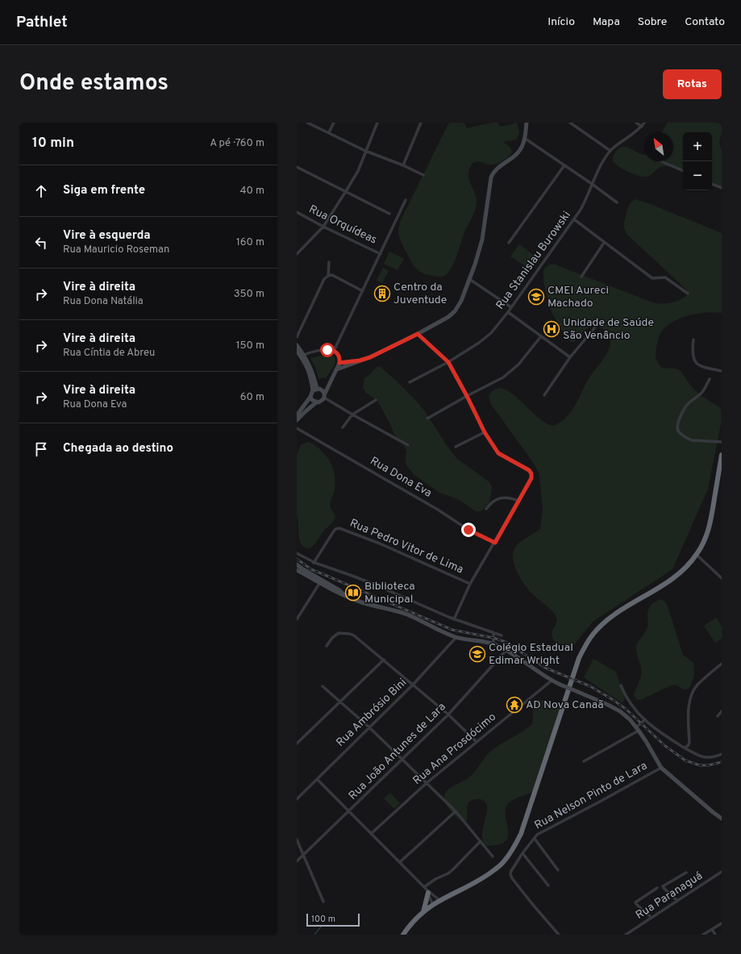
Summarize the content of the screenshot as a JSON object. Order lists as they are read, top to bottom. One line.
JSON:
{"streets":{"street":["Rua Orquídeas","Rua Stanislau Burowski","Rua Dona Eva","Rua Pedro Vitor de Lima","Rua Ambrósio Bini","Rua Ana Prosdócimo","Rua João Antunes de Lara","Rua Nelson Pinto de Lara","Rua Paranaguá"]},"places":{"building":["Centro da Juventude"],"school or university":["CMEI Aureci Machado","Colégio Estadual Edimar Wright"],"hospital":["Unidade de Saúde São Venâncio"],"library":["Biblioteca Municipal"],"temple":["AD Nova Canaã"]},"scale_bar":"100 m","north":"top left","page":{"header":"Pathlet","nav":["Início","Mapa","Sobre","Contato"],"title":"Onde estamos","buttons":"Rotas","heading":["10 min","A pé · 760 m"],"map_buttons":["+","−"],"list":[["Siga em frente","40 m"],["Vire à esquerda","Rua Mauricio Roseman","160 m"],["Vire à direita","Rua Dona Natália","350 m"],["Vire à direita","Rua Cíntia de Abreu","150 m"],["Vire à direita","Rua Dona Eva","60 m"],"Chegada ao destino"],"scale":"100 m"}}
